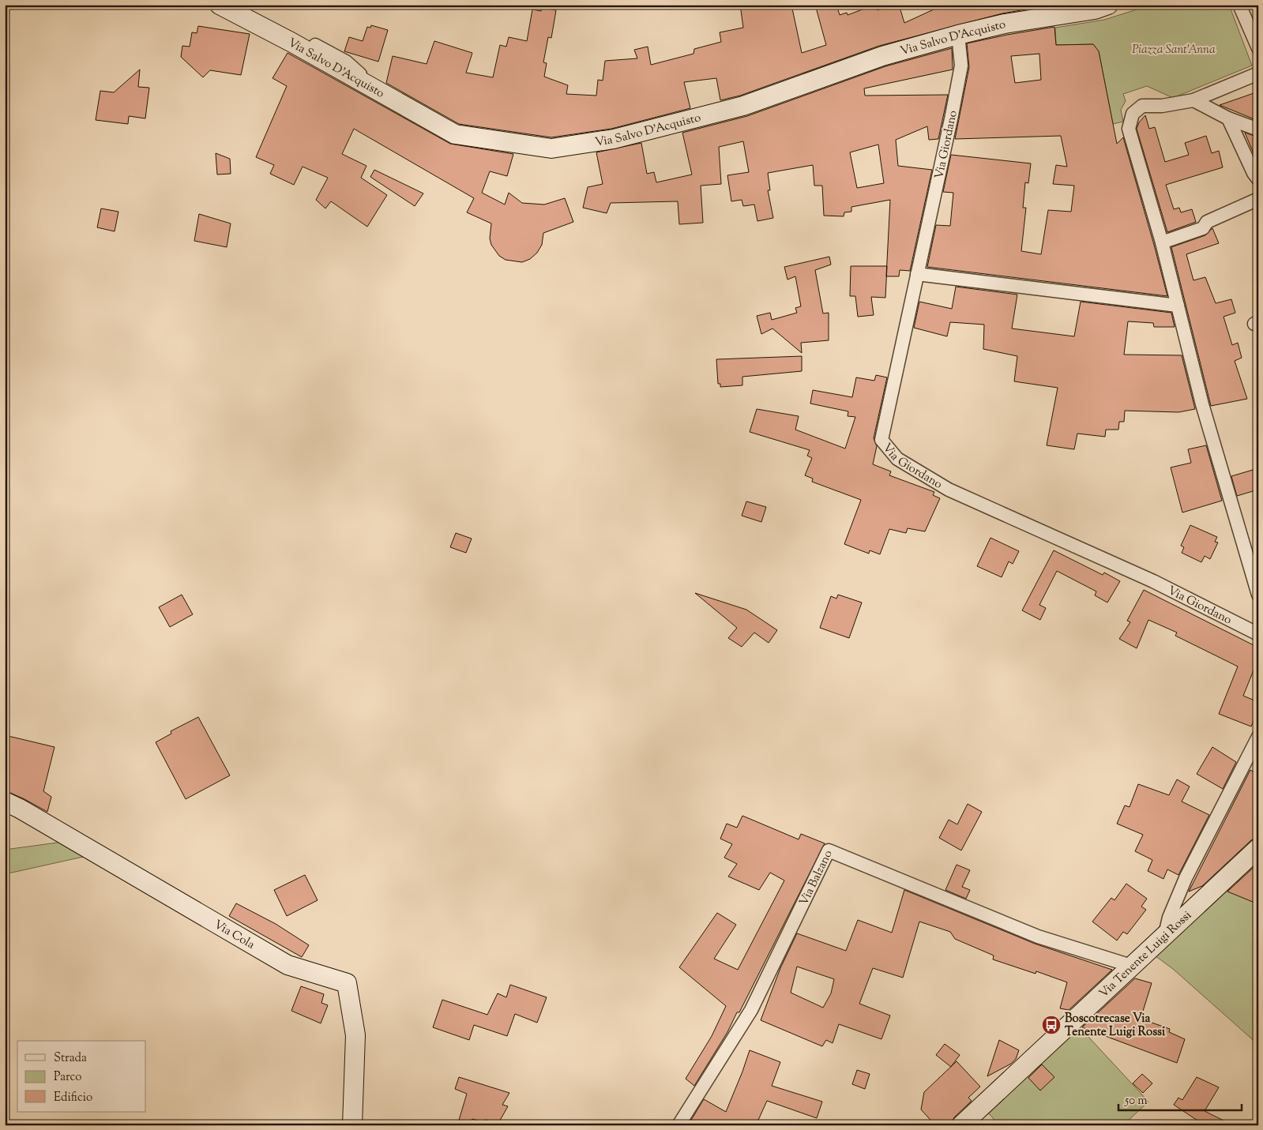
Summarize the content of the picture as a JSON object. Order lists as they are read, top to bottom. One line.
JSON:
{"streets":{"street":["Via Salvo D'Acquisto","Via Giordano","Via Balzano","Via Cola","Via Tenente Luigi Rossi"]},"crossings":[["Via Salvo D'Acquisto","Via Giordano"],["Via Balzano","Via Tenente Luigi Rossi"]],"parks":["Piazza Sant'Anna"],"places":{"bus stop":["Boscotrecase Via Tenente Luigi Rossi"]},"legend":["Strada","Parco","Edificio"],"scale_bar":"50 m"}
